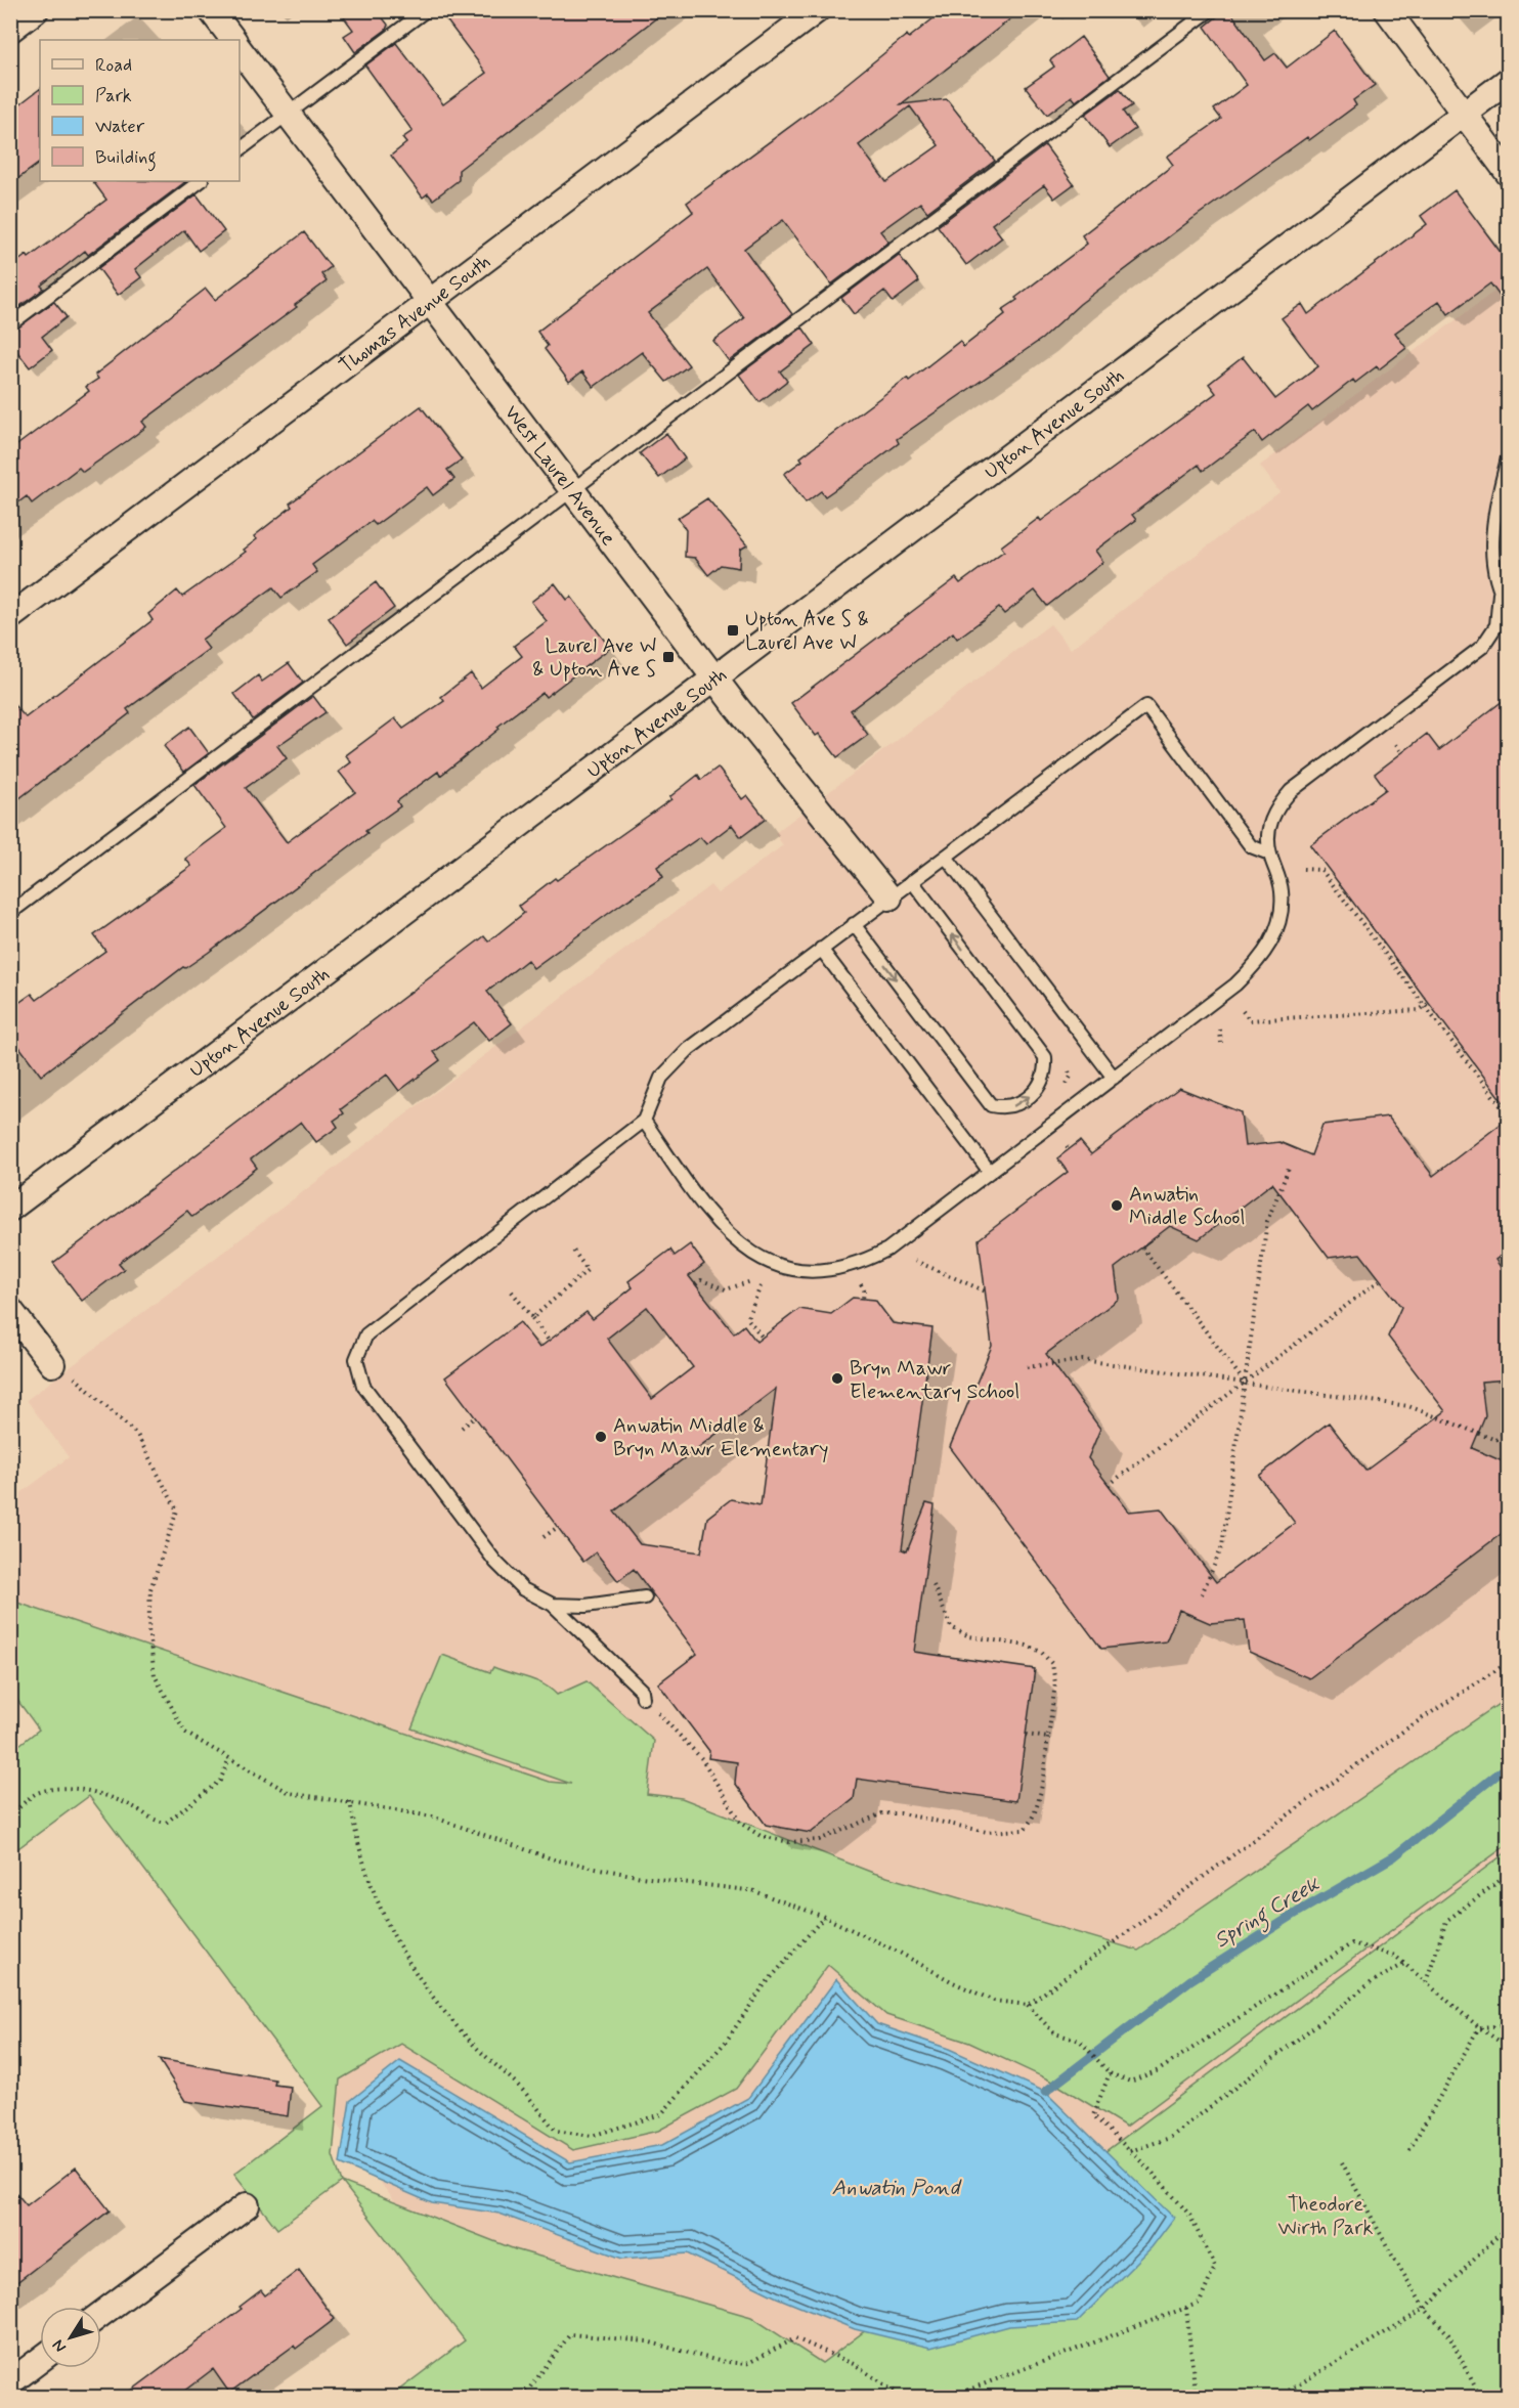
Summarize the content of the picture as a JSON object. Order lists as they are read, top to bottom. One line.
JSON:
{"streets":{"street":["Thomas Avenue South","Upton Avenue South","West Laurel Avenue"]},"crossings":[["Thomas Avenue South","West Laurel Avenue"],["Upton Avenue South","West Laurel Avenue"]],"water":["Spring Creek","Anwatin Pond"],"parks":["Theodore Wirth Park"],"places":{"transit":["Upton Ave S & Laurel Ave W","Laurel Ave W & Upton Ave S"],"other":["Anwatin Middle School","Bryn Mawr Elementary School","Anwatin Middle & Bryn Mawr Elementary"]},"legend":["Road","Park","Water","Building"],"north":"bottom left"}
